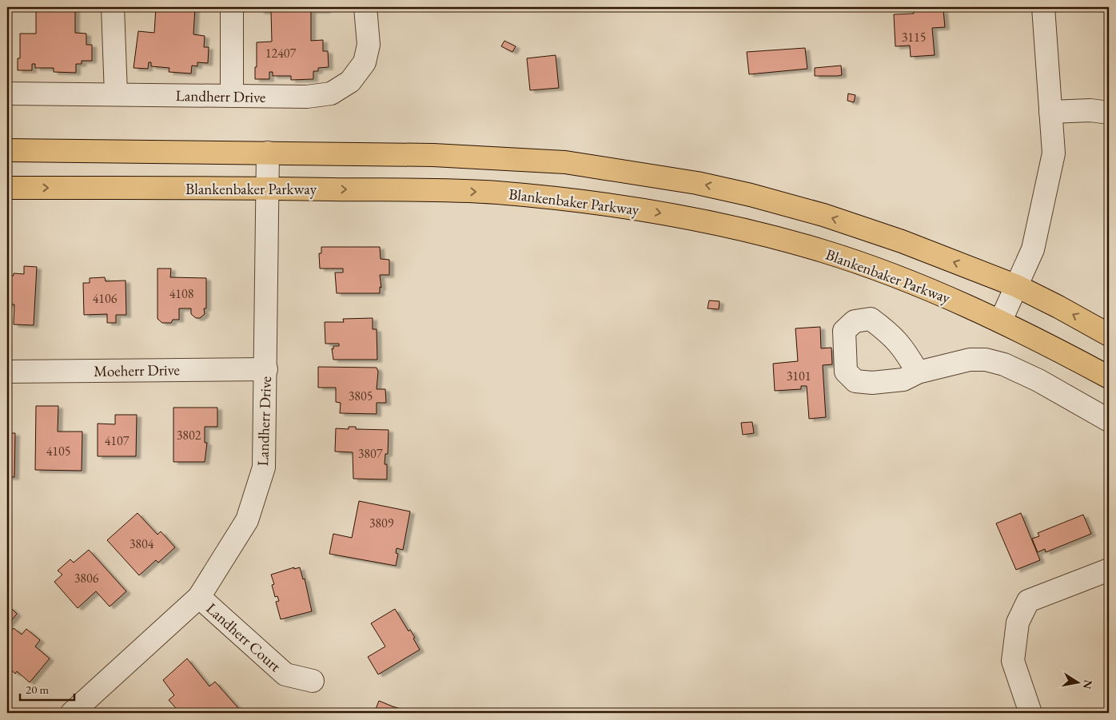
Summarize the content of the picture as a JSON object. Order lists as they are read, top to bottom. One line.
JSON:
{"streets":{"main road":["Blankenbaker Parkway"],"street":["Landherr Drive","Moeherr Drive","Landherr Court"]},"crossings":[["Landherr Drive","Blankenbaker Parkway"],["Landherr Drive","Moeherr Drive"],["Landherr Drive","Landherr Court"]],"house_numbers":["3115","12407","4108","4106","3101","3805","3802","4107","4105","3807","3809","3804","3806"],"scale_bar":"20 m","north":"right"}
